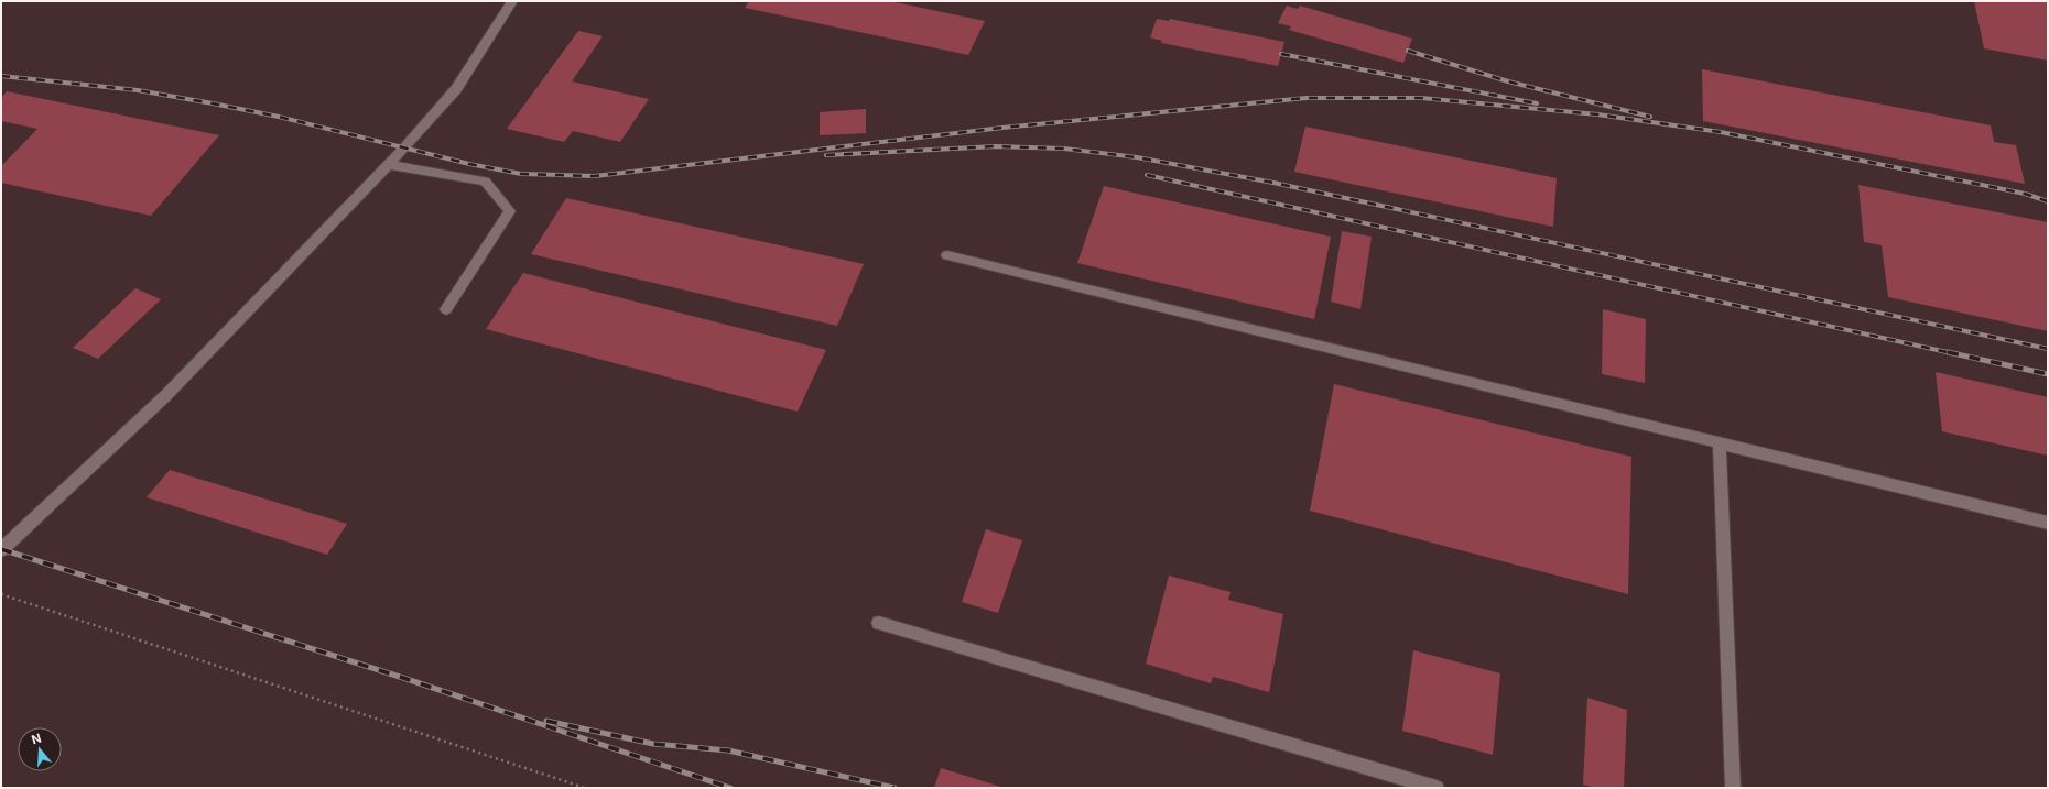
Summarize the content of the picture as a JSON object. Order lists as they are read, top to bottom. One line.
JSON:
{"north":"top"}
